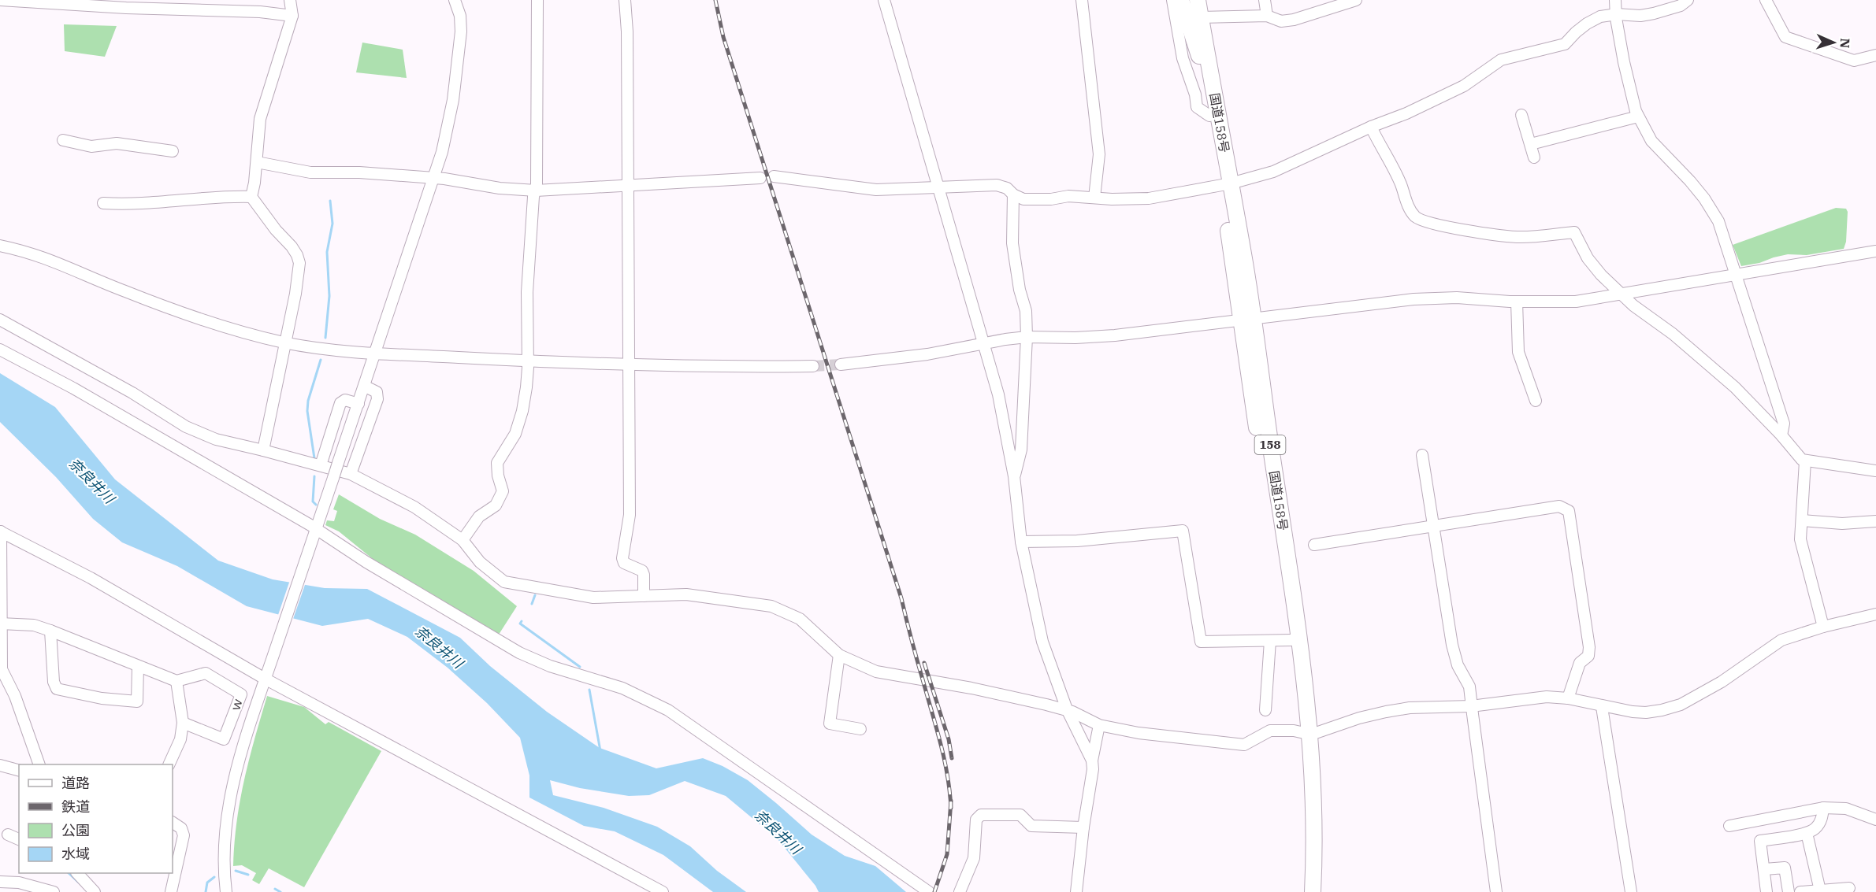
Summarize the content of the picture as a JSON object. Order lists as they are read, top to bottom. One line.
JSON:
{"streets":{"highway":["国道158号","158"],"street":["ｗ"]},"water":["奈良井川"],"legend":["道路","鉄道","公園","水域"],"north":"right"}
